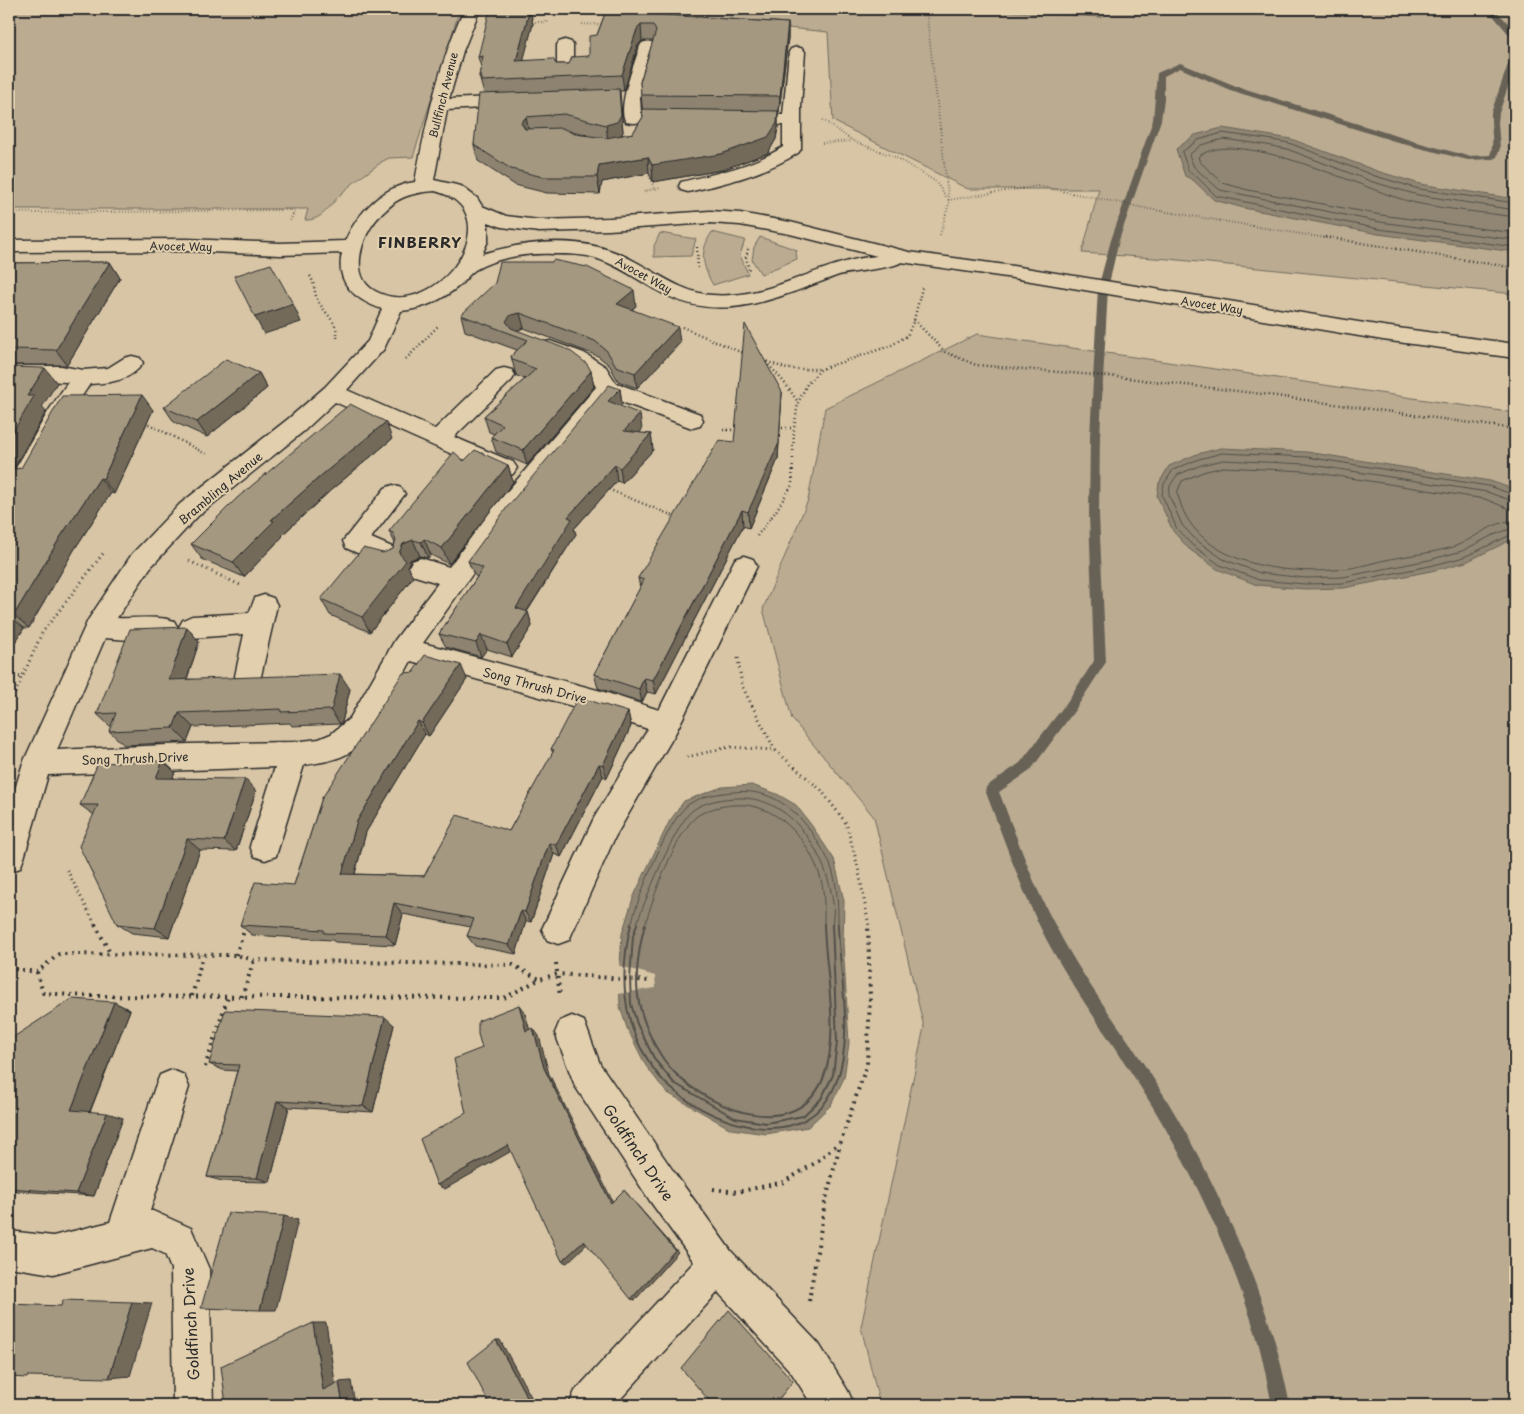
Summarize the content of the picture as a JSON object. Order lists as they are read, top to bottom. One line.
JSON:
{"streets":{"street":["Bullfinch Avenue","Avocet Way","Brambling Avenue","Song Thrush Drive","Goldfinch Drive"]},"crossings":[["Bullfinch Avenue","Avocet Way"],["Bullfinch Avenue","Brambling Avenue"],["Avocet Way","Brambling Avenue"],["Brambling Avenue","Song Thrush Drive"]],"districts":["FINBERRY"]}
